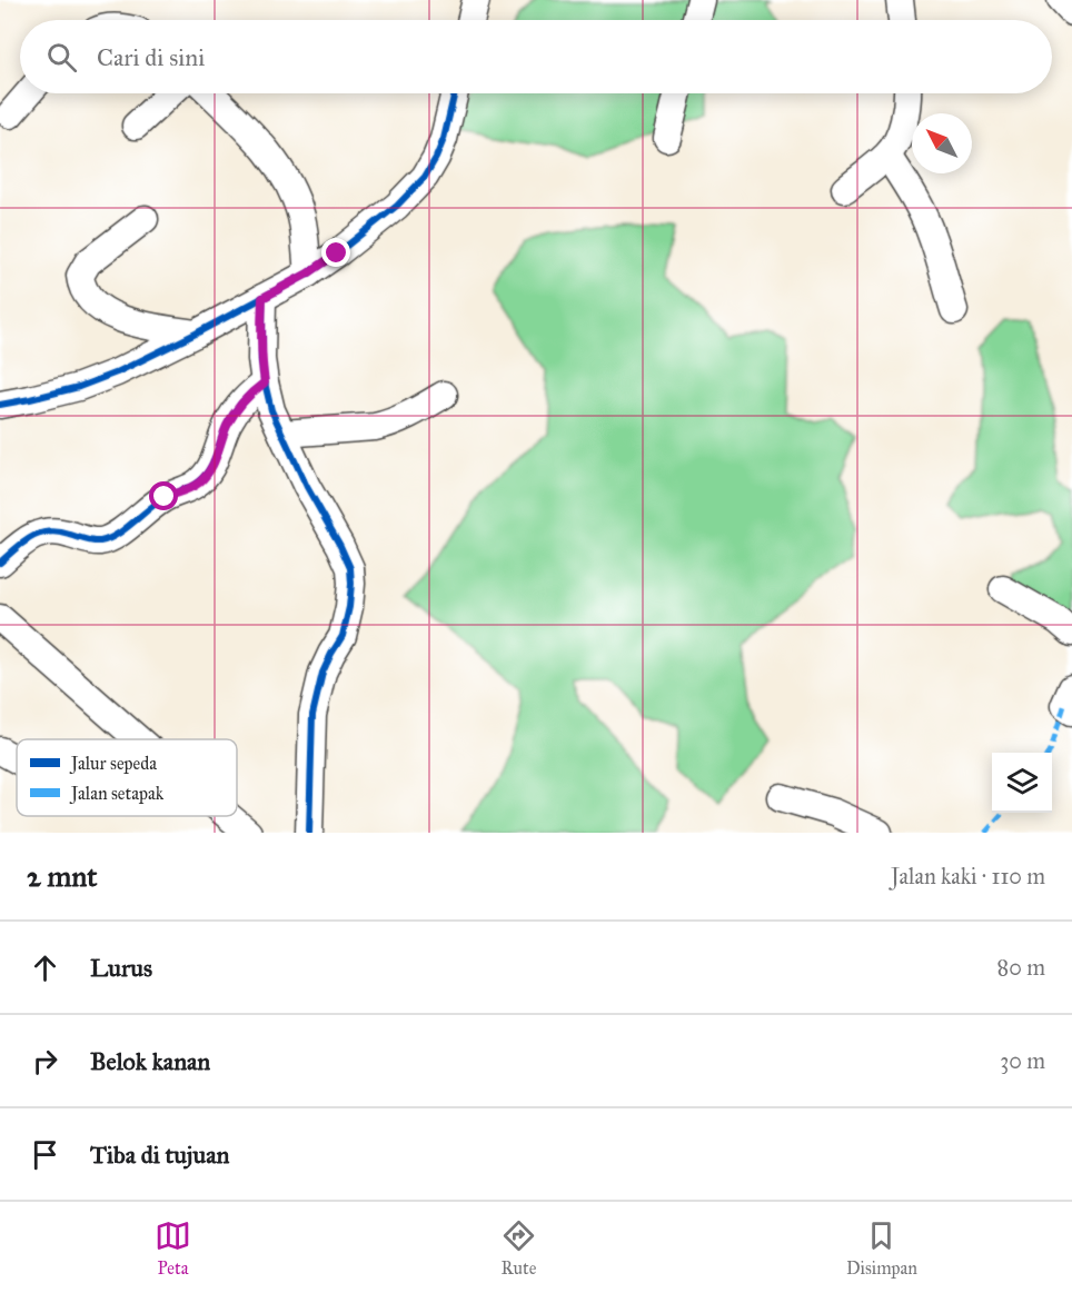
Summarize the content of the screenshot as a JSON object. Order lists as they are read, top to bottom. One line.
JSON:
{"legend":["Jalur sepeda","Jalan setapak"],"north":"top left","page":{"search":"Cari di sini","heading":["2 mnt","Jalan kaki · 110 m"],"list":[["Lurus","80 m"],["Belok kanan","30 m"],"Tiba di tujuan"],"nav":["Peta","Rute","Disimpan"]}}
